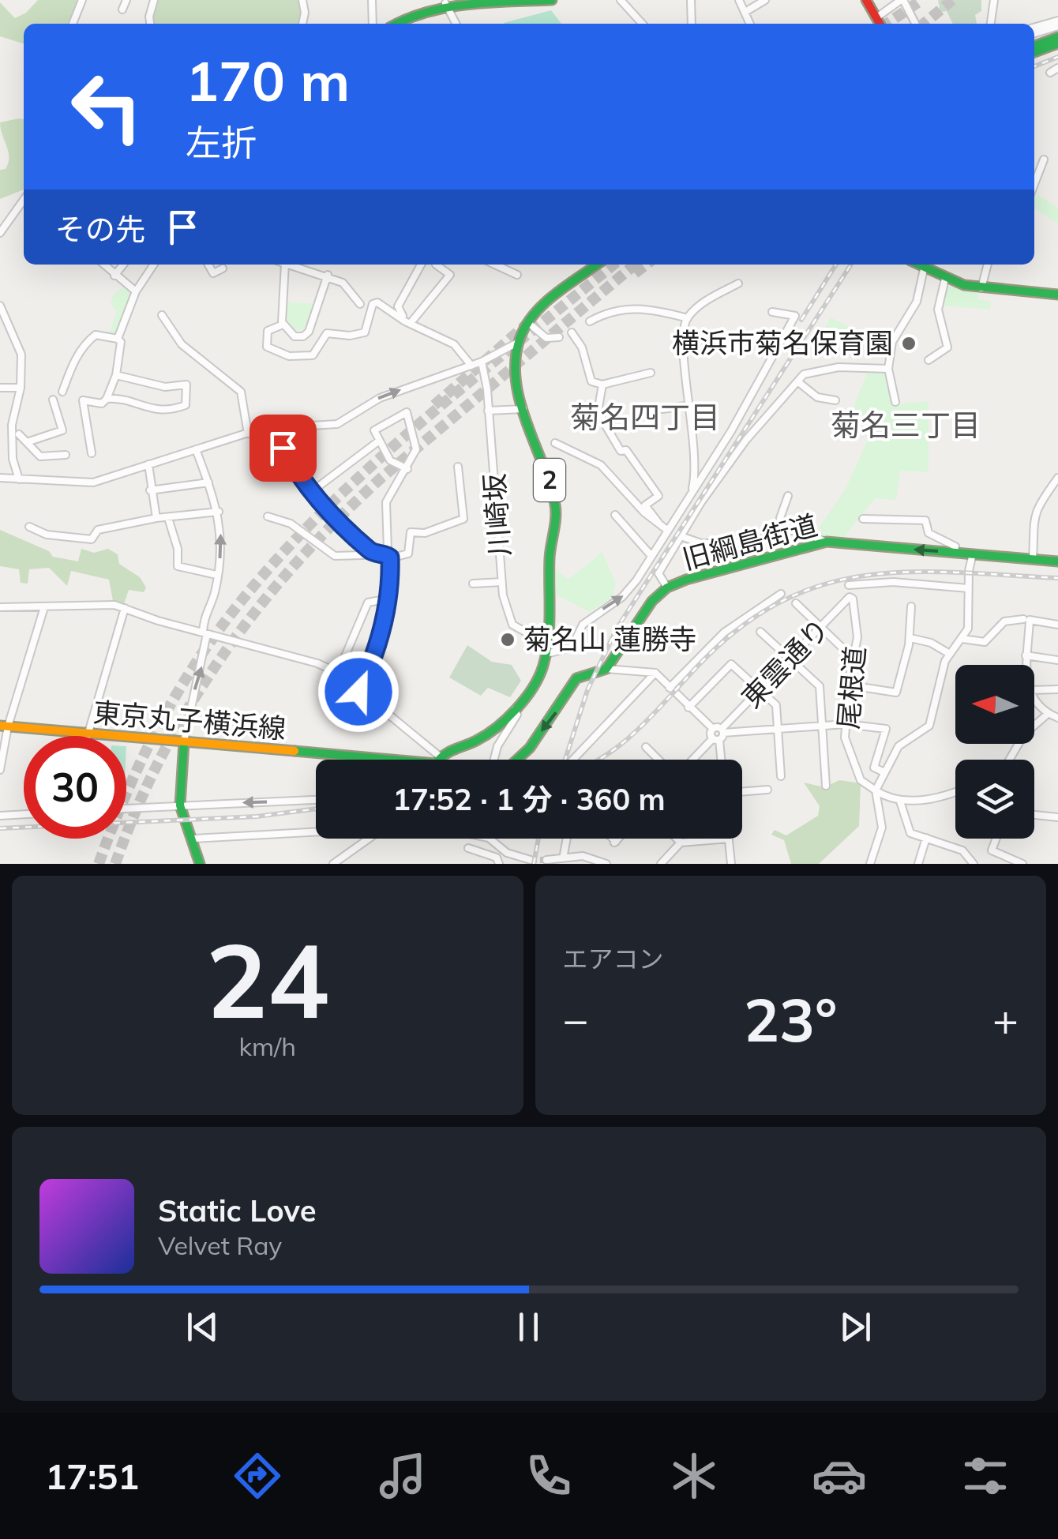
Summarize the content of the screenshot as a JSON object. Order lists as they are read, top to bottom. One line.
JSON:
{"streets":{"main road":["2","旧綱島街道","東京丸子横浜線"],"street":["川崎坂","東雲通り","尾根道"]},"crossings":[["川崎坂","東京丸子横浜線"],["東雲通り","尾根道"]],"districts":["菊名四丁目","菊名三丁目"],"places":["横浜市菊名保育園","菊名山 蓮勝寺"],"north":"left","page":{"turn":["170 m","左折"],"then":"その先","limit":"30","trip":"17:52 · 1 分 · 360 m","tile":[["24","km/h"],"エアコン"],"heat":["−","23°","+"],"song":["Static Love","Velvet Ray"],"tabs":"17:51"}}
